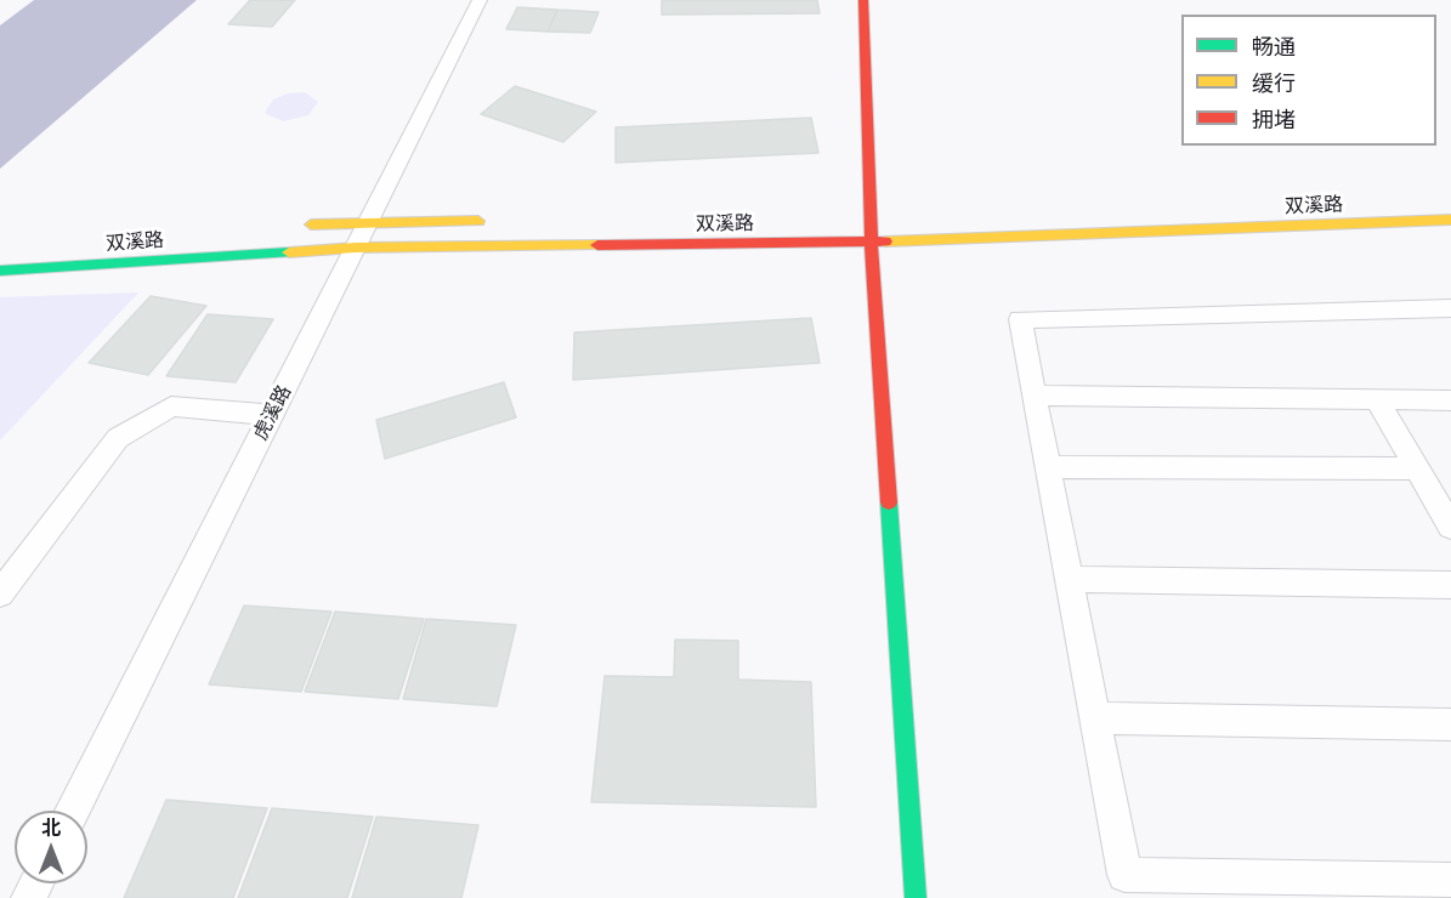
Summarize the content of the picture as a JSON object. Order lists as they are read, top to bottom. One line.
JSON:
{"streets":{"street":["双溪路","虎溪路"]},"crossings":[["双溪路","虎溪路"]],"legend":["畅通","缓行","拥堵"],"north":"top"}
